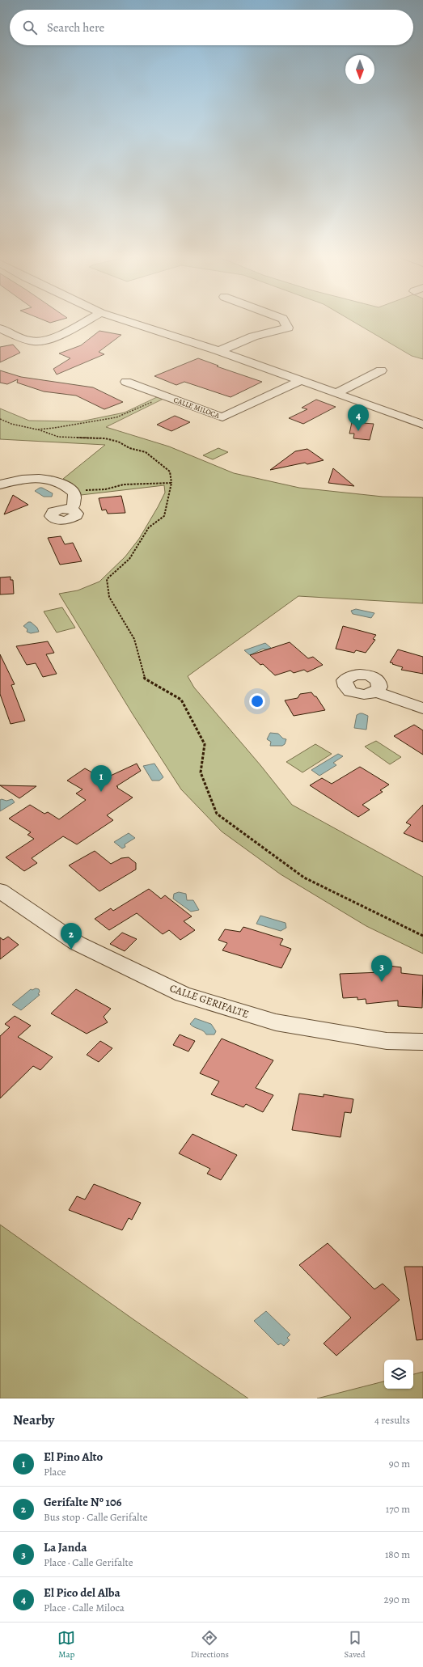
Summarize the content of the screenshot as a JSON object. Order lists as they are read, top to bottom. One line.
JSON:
{"streets":{"street":["CALLE MILOCA","CALLE GERIFALTE"]},"north":"bottom","page":{"search":"Search here","pins":["4","1","2","3"],"heading":["Nearby","4 results"],"list":[{"mark":"1","name":"El Pino Alto","note":"Place","value":"90 m"},{"mark":"2","name":"Gerifalte Nº 106","note":"Bus stop · Calle Gerifalte","value":"170 m"},{"mark":"3","name":"La Janda","note":"Place · Calle Gerifalte","value":"180 m"},{"mark":"4","name":"El Pico del Alba","note":"Place · Calle Miloca","value":"290 m"}],"nav":["Map","Directions","Saved"]}}
